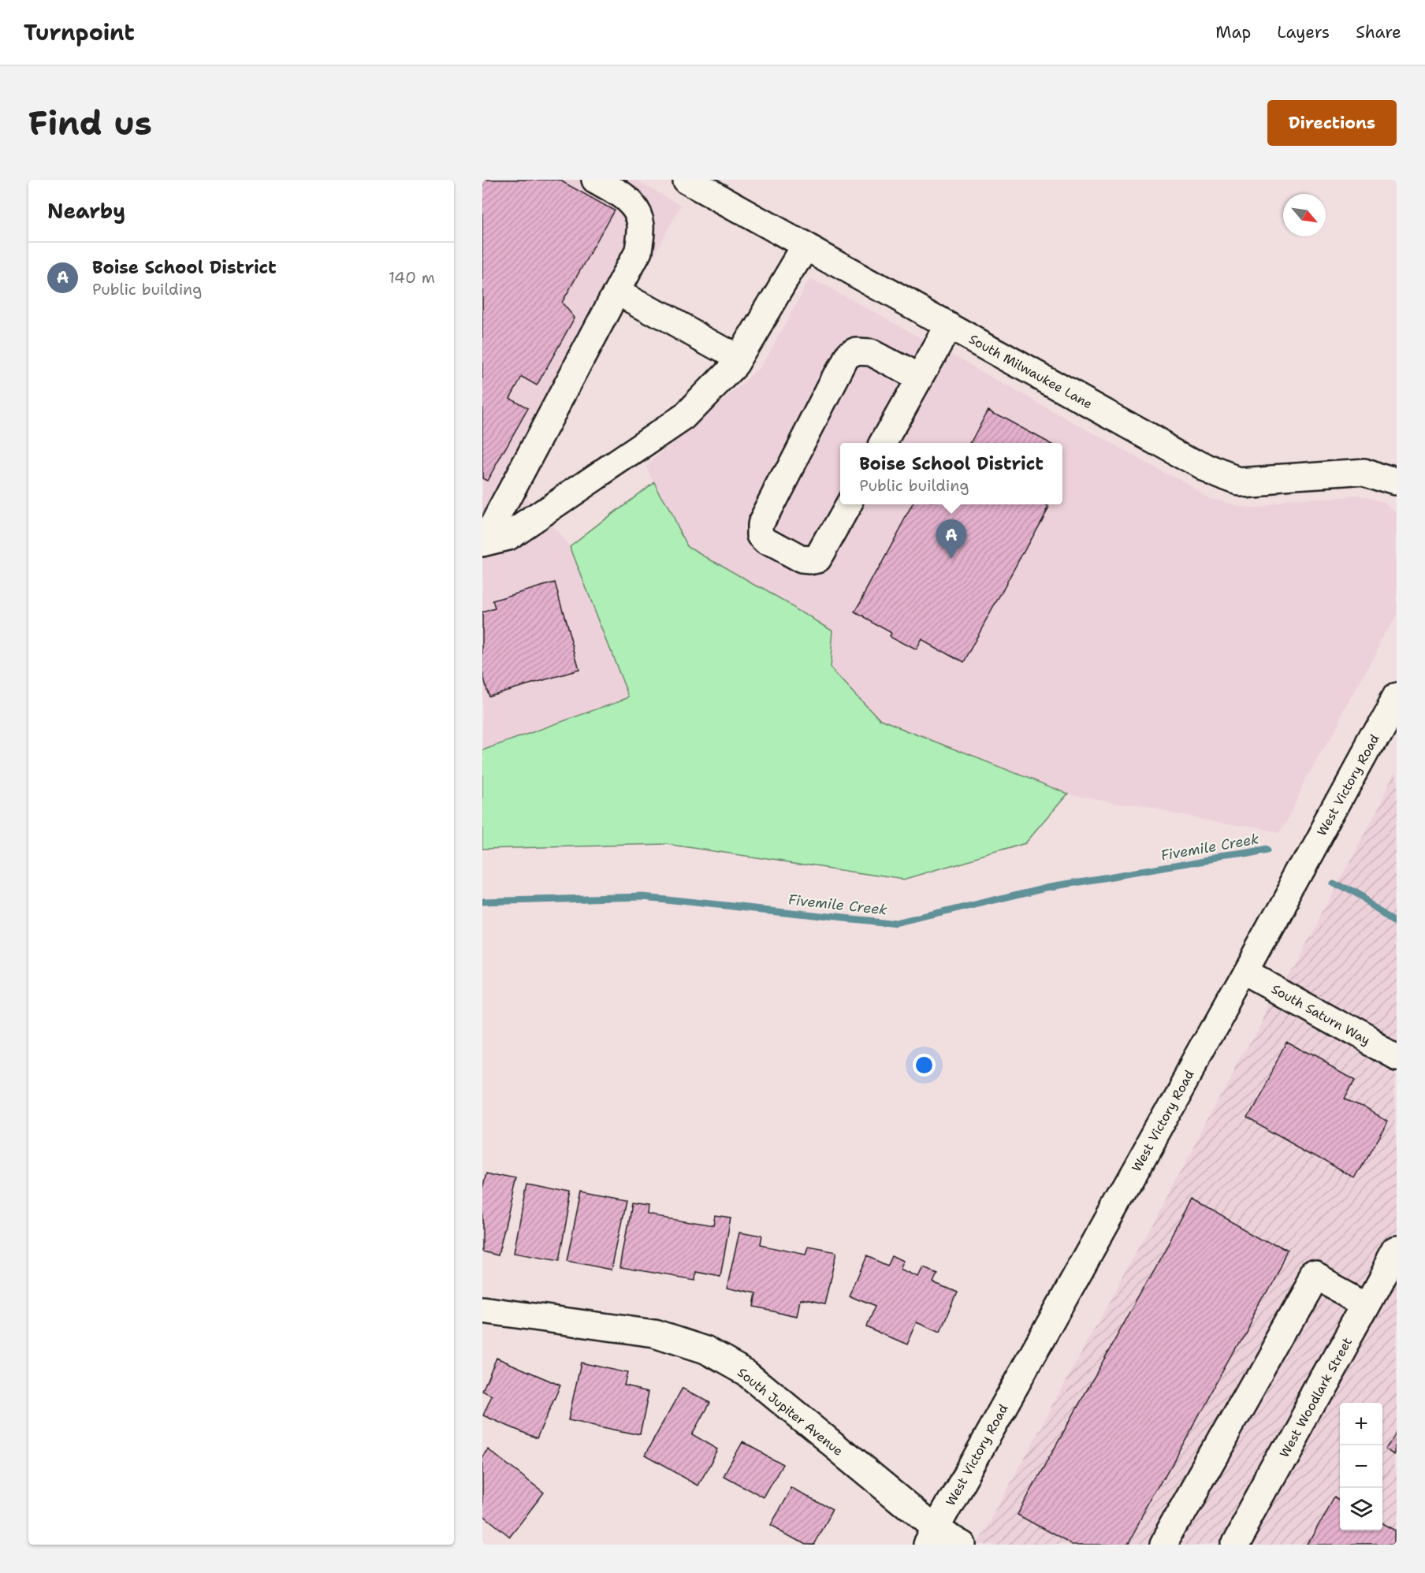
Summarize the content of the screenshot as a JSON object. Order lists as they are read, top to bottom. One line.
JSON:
{"streets":{"street":["South Milwaukee Lane","West Victory Road","South Saturn Way","West Woodlark Street","South Jupiter Avenue"]},"crossings":[["West Victory Road","South Saturn Way"],["West Victory Road","South Jupiter Avenue"]],"water":["Fivemile Creek"],"north":"bottom right","page":{"header":"Turnpoint","nav":["Map","Layers","Share"],"buttons":"Directions","title":"Find us","heading":"Nearby","list":[{"mark":"A","name":"Boise School District","note":"Public building","value":"140 m"}],"popup":["Boise School District","Public building"],"pins":"A","map_buttons":["+","−"]}}
